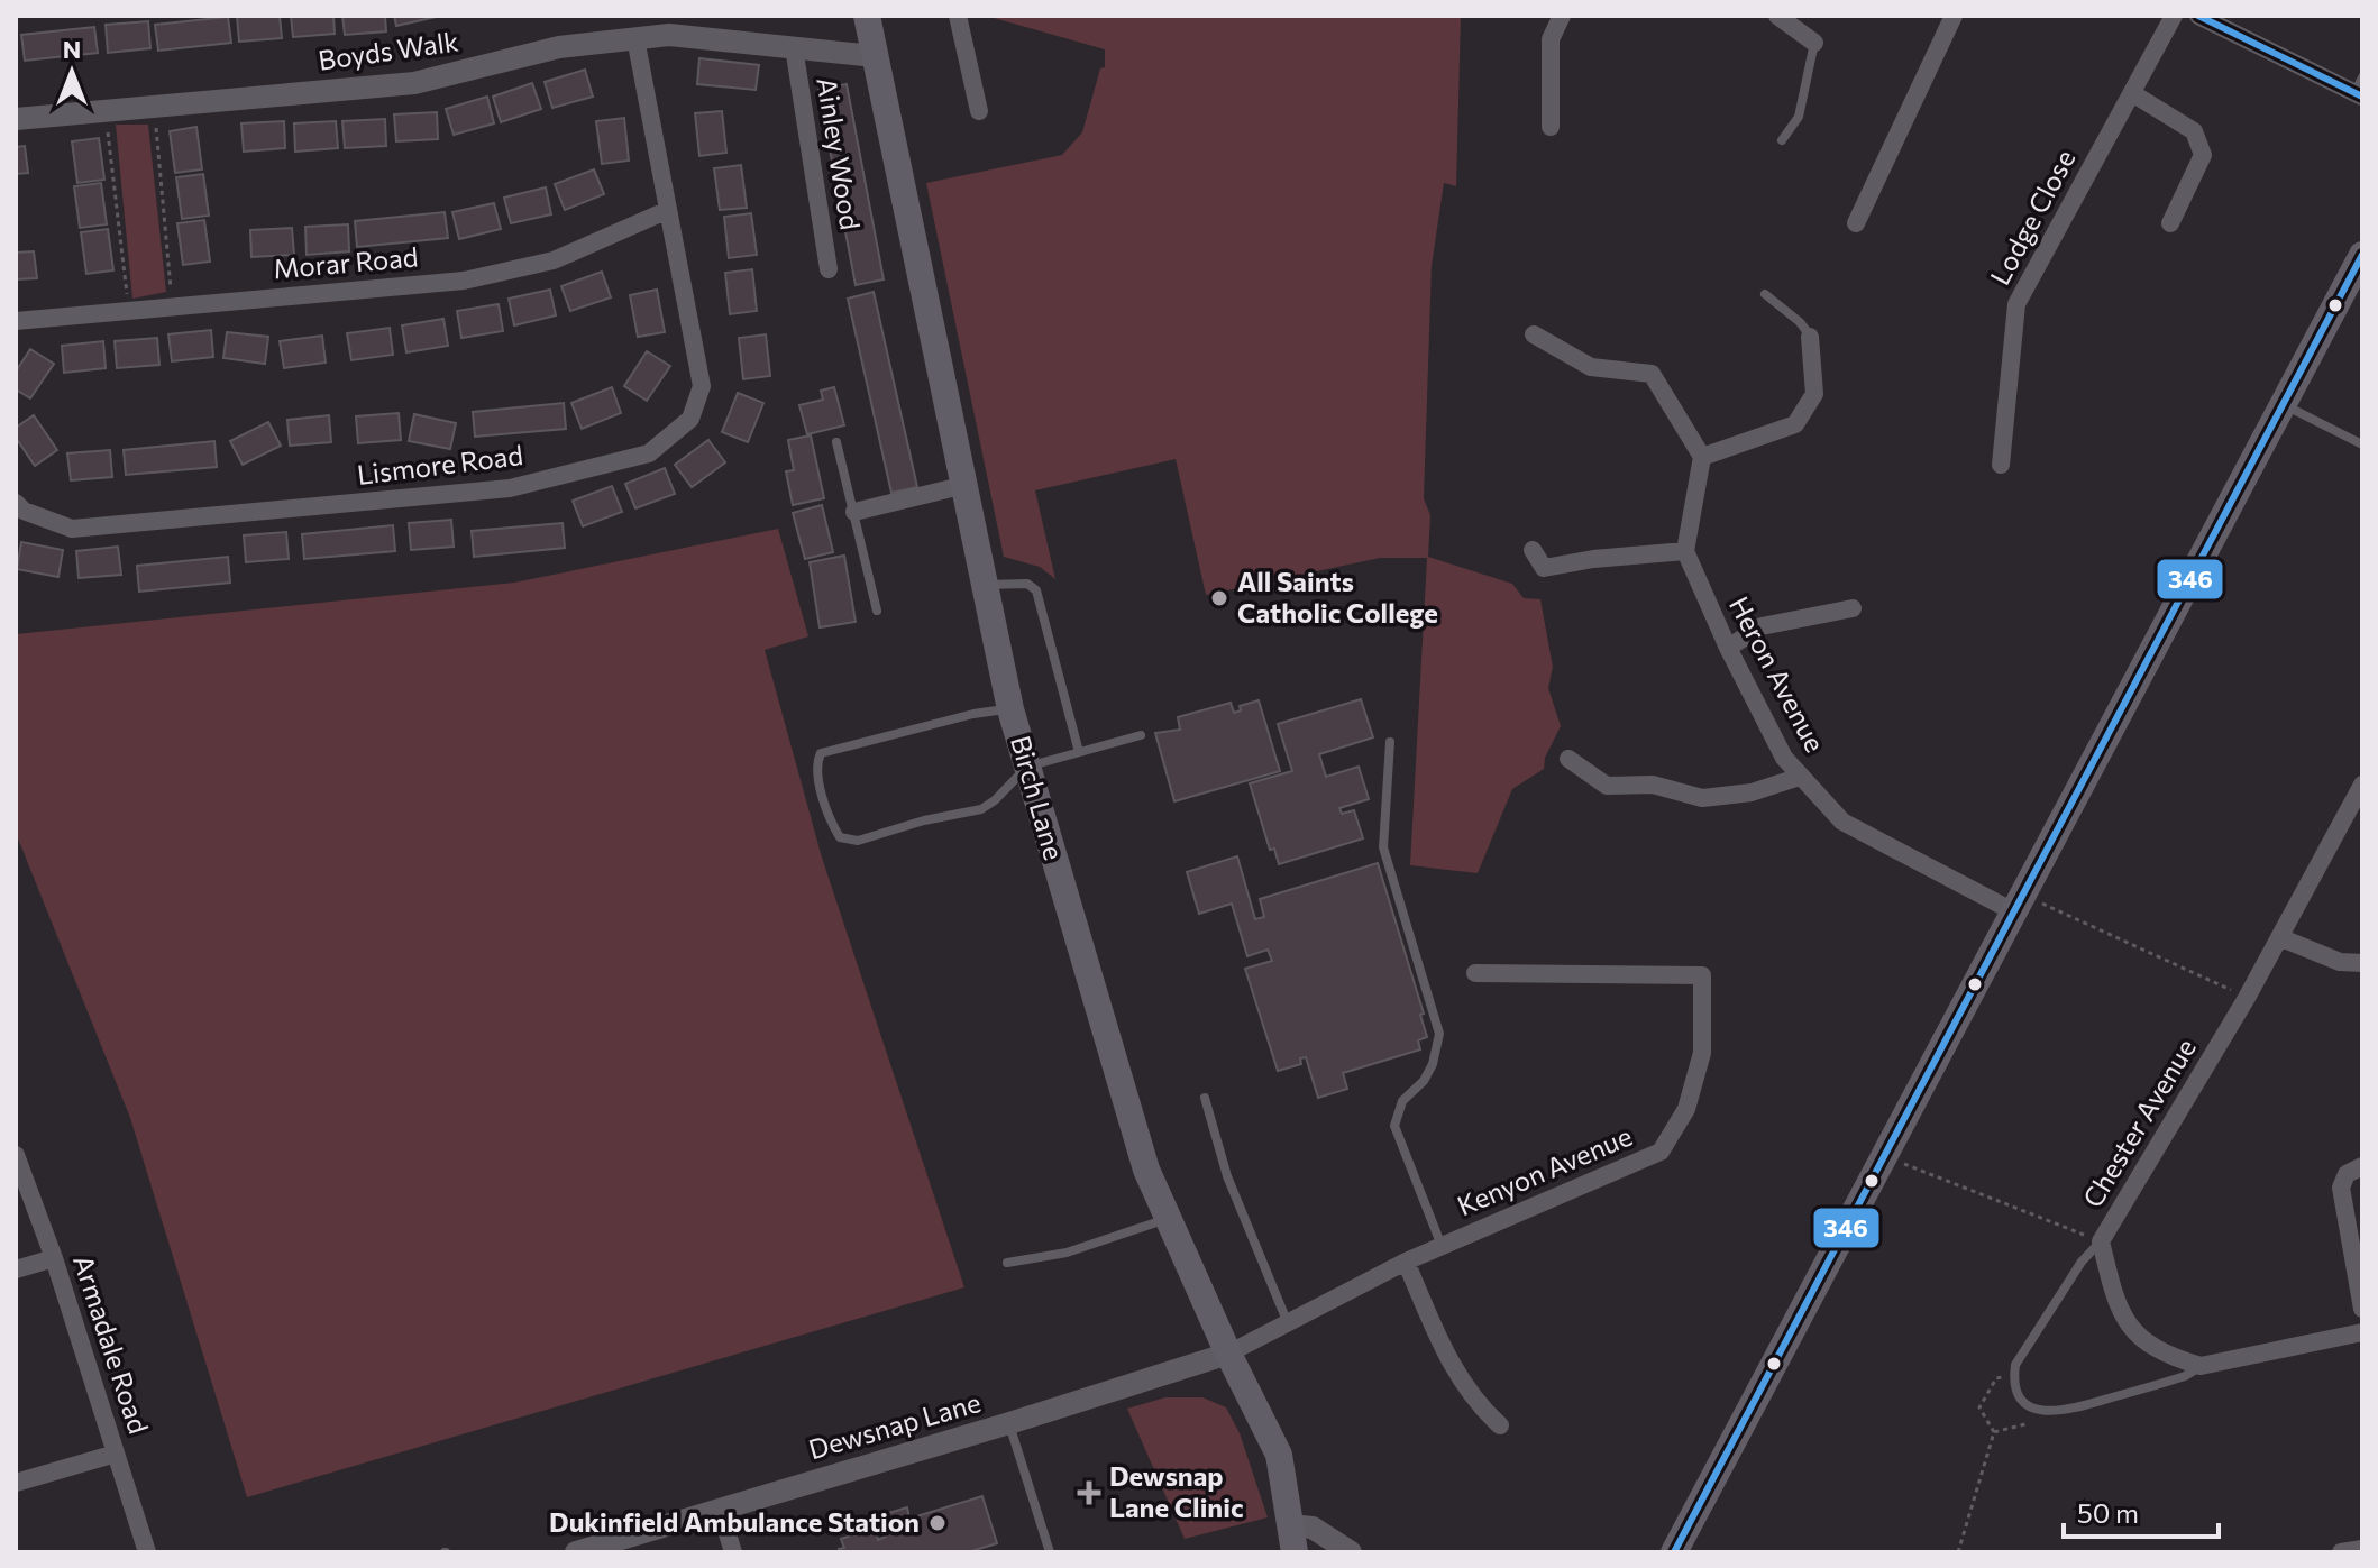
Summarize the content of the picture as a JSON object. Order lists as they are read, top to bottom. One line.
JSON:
{"streets":{"main road":["Birch Lane"],"street":["Boyds Walk","Ainley Wood","Lodge Close","Morar Road","Lismore Road","Heron Avenue","Chester Avenue","Kenyon Avenue","Armadale Road","Dewsnap Lane"]},"crossings":[["Boyds Walk","Ainley Wood"],["Boyds Walk","Lismore Road"],["Boyds Walk","Birch Lane"],["Morar Road","Lismore Road"],["Birch Lane","Kenyon Avenue"],["Birch Lane","Dewsnap Lane"],["Kenyon Avenue","Dewsnap Lane"]],"places":{"other":["All Saints Catholic College","Dukinfield Ambulance Station"],"health":["Dewsnap Lane Clinic"]},"lines":["transit line 346"],"scale_bar":"50 m","north":"top"}
